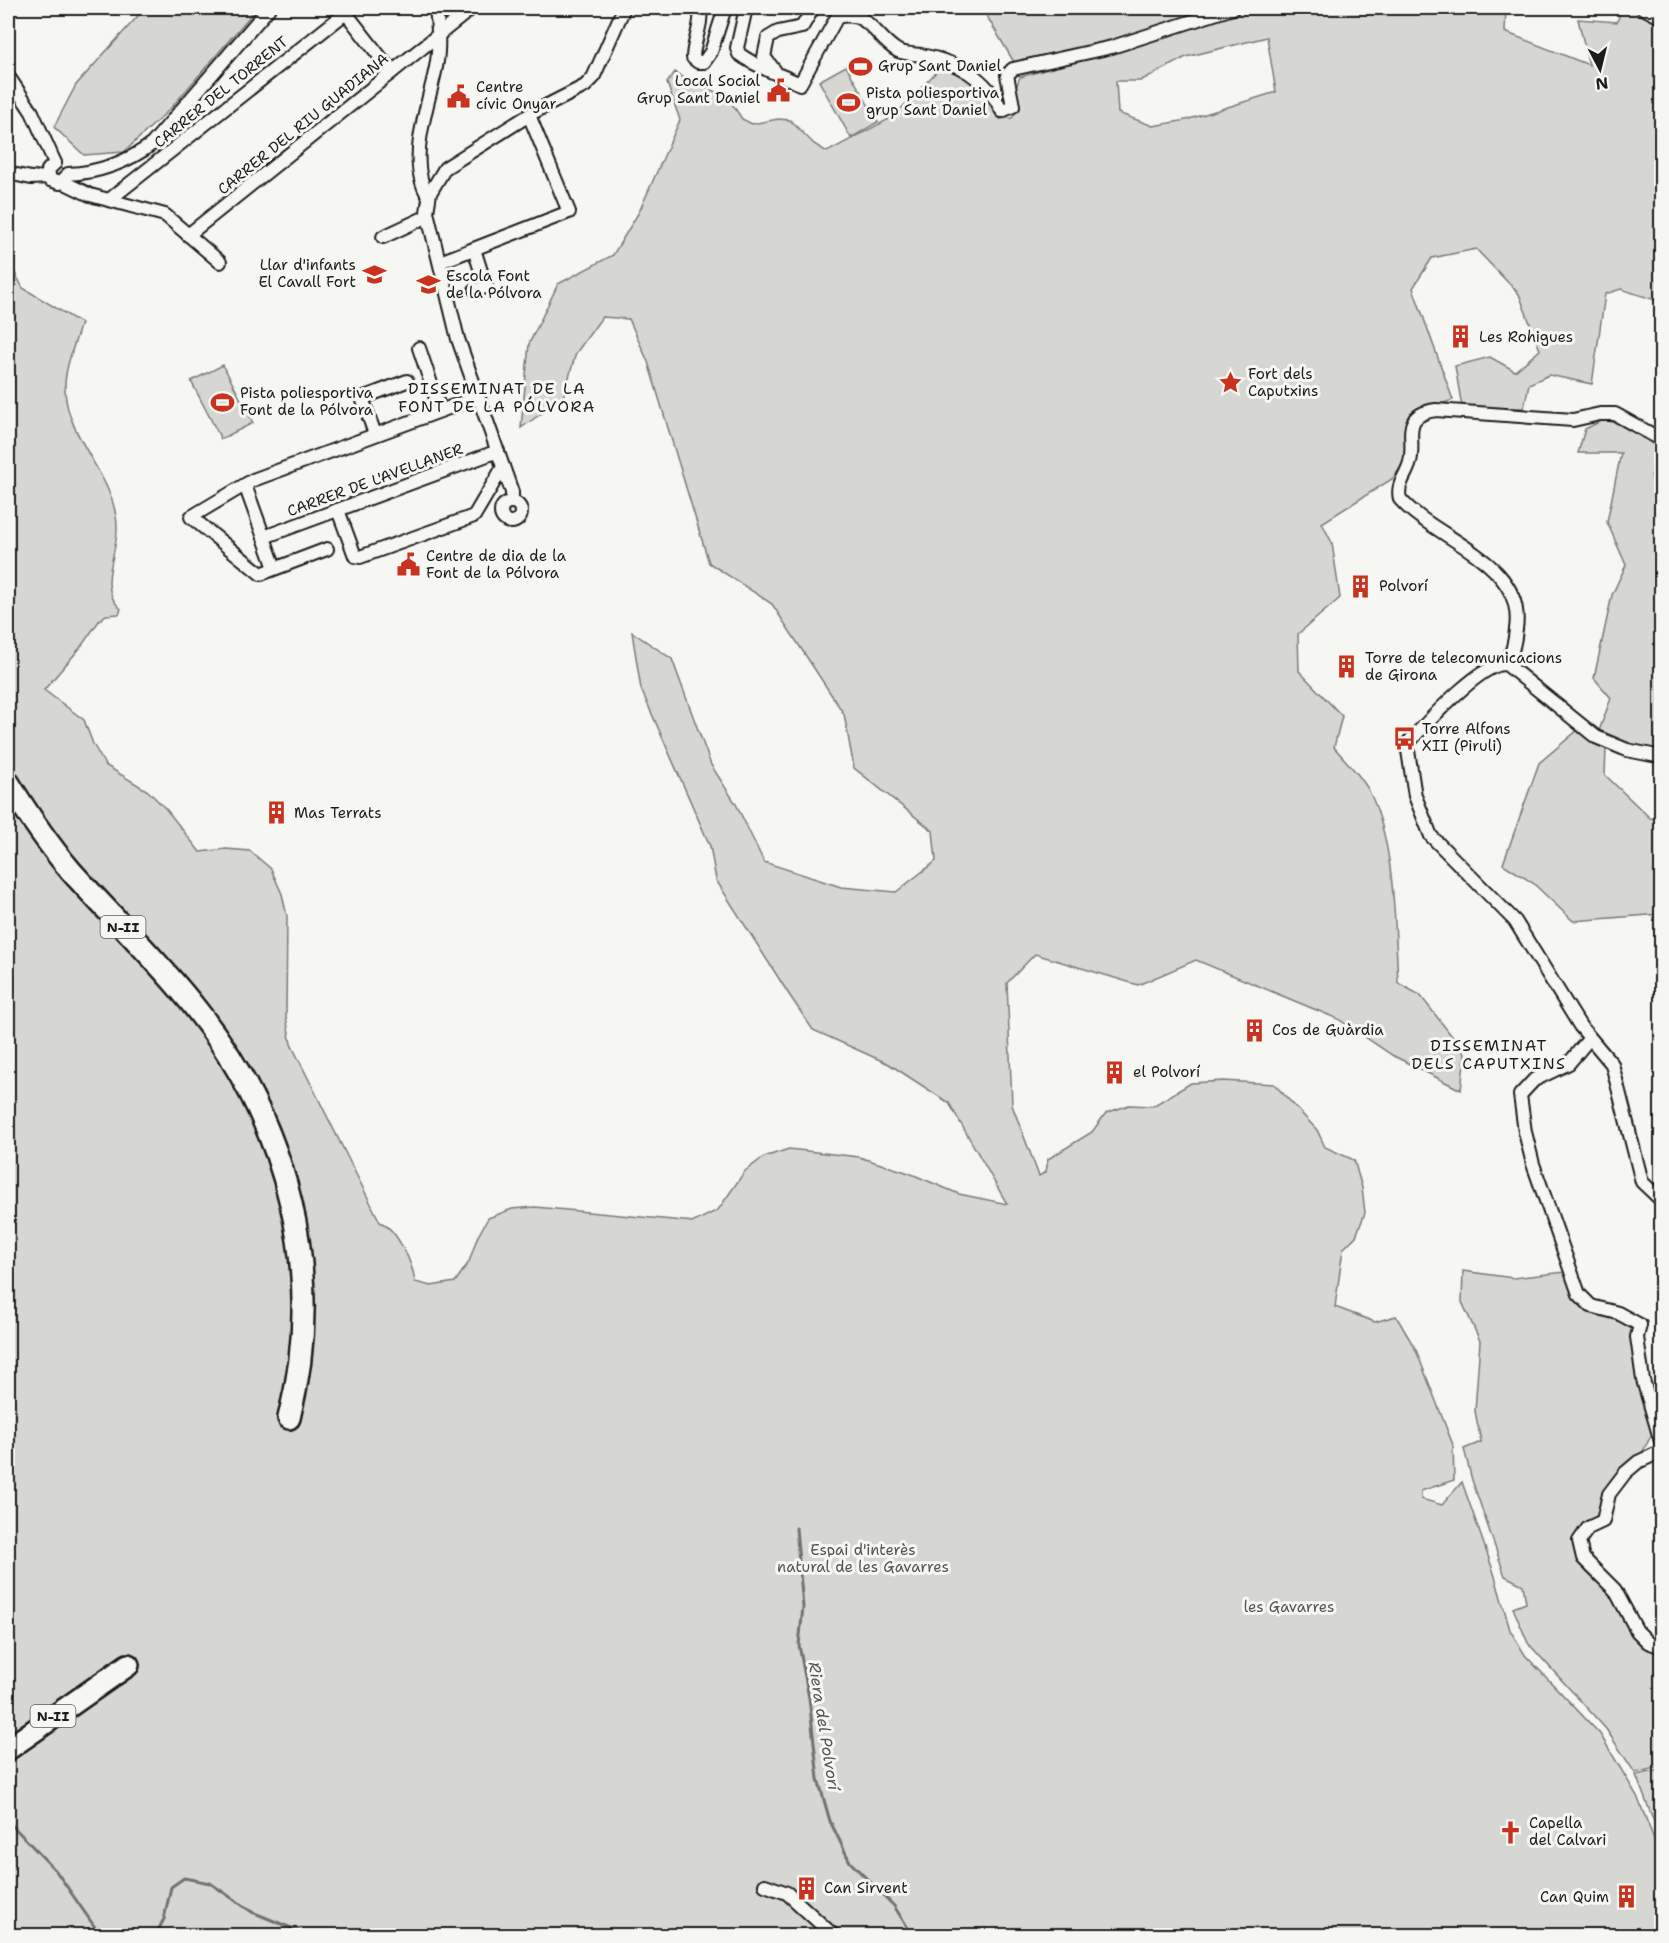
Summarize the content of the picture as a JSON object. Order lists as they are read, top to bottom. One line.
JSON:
{"streets":{"highway":["N-II"],"street":["CARRER DEL TORRENT","CARRER DEL RIU GUADIANA","CARRER DE L'AVELLANER"]},"districts":["DISSEMINAT DE LA FONT DE LA PÓLVORA","DISSEMINAT DELS CAPUTXINS"],"water":["Riera del Polvorí"],"parks":["Espai d'interès natural de les Gavarres","les Gavarres"],"places":{"sports":["Grup Sant Daniel","Pista poliesportiva grup Sant Daniel","Pista poliesportiva Font de la Pólvora"],"public building":["Local Social Grup Sant Daniel","Centre cívic Onyar","Centre de dia de la Font de la Pólvora"],"school or university":["Llar d'infants El Cavall Fort","Escola Font de la Pólvora"],"building":["Les Rohigues","Polvorí","Torre de telecomunicacions de Girona","Mas Terrats","Cos de Guàrdia","el Polvorí","Can Sirvent","Can Quim"],"place":["Fort dels Caputxins"],"bus stop":["Torre Alfons XII (Piruli)"],"church":["Capella del Calvari"]},"north":"bottom"}
